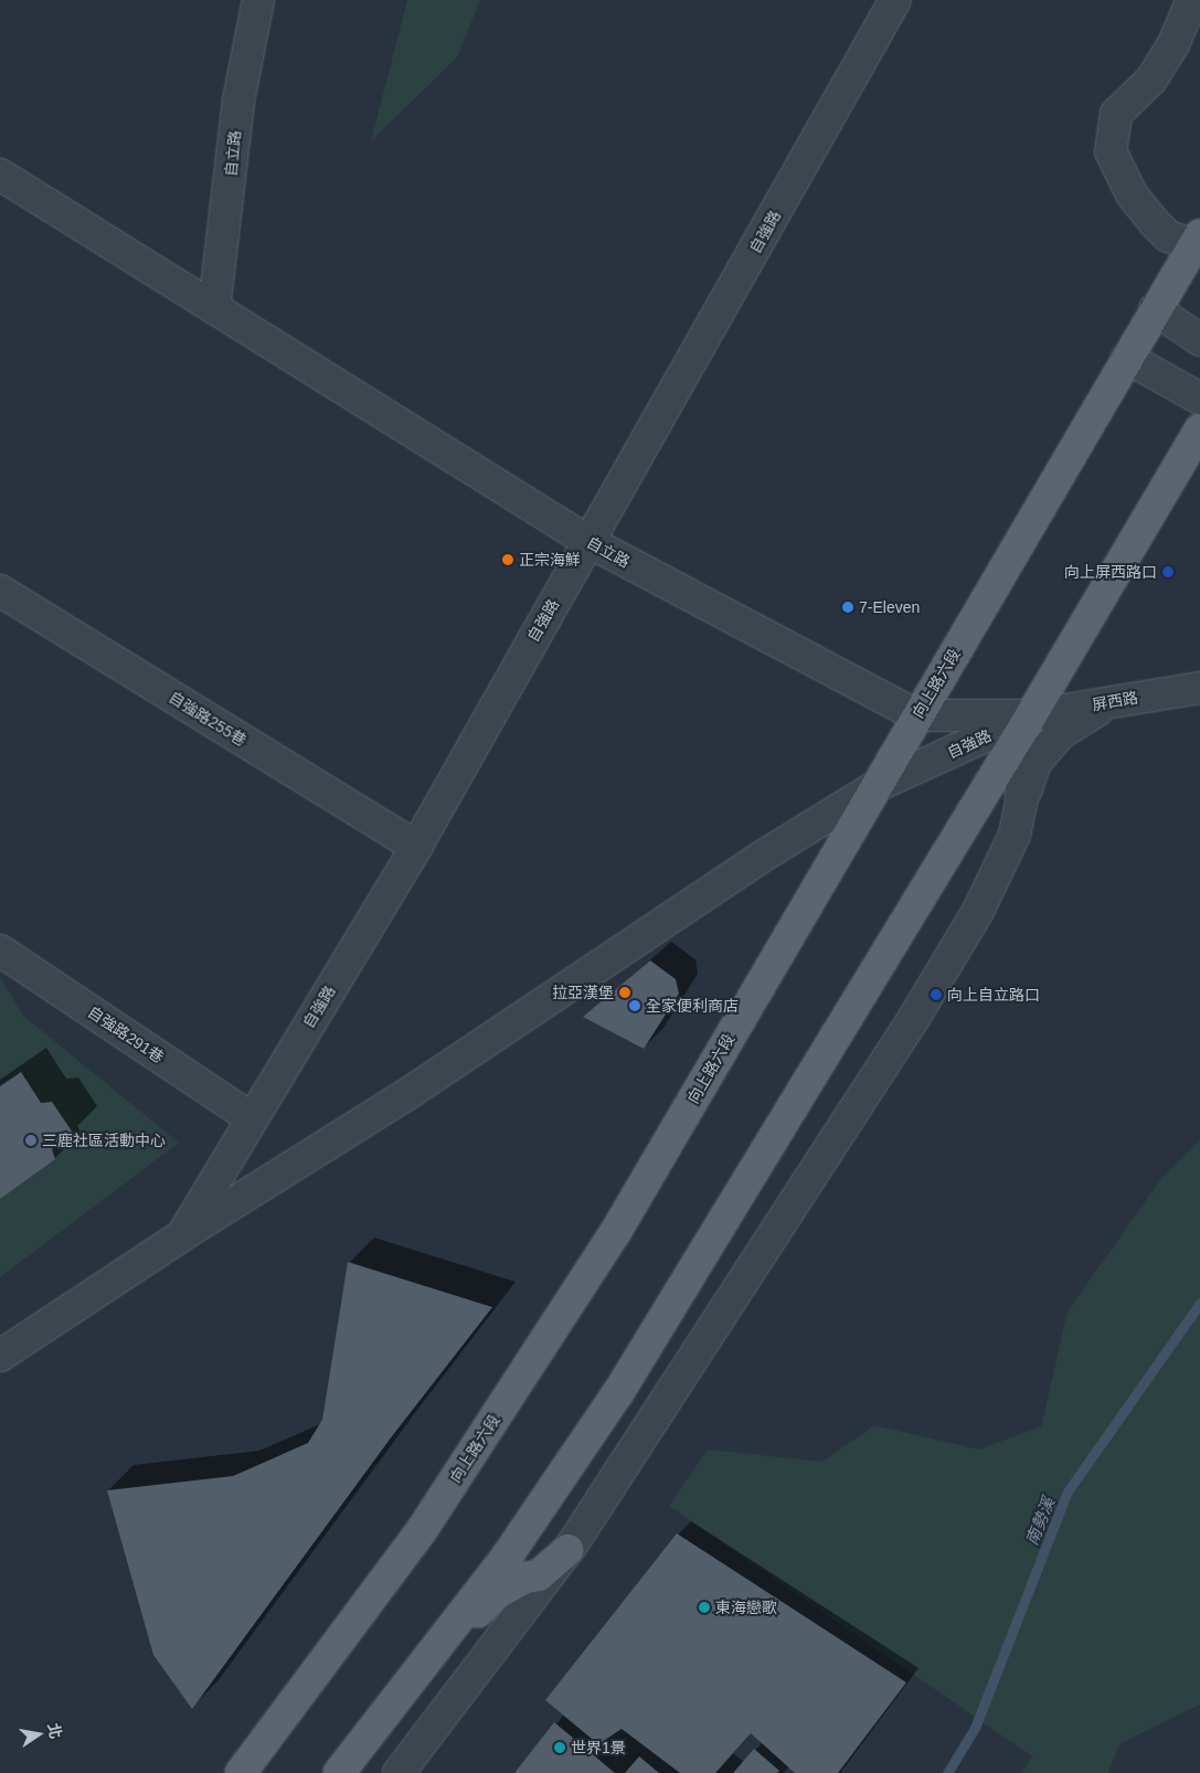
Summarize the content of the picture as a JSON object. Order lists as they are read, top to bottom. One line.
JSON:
{"streets":{"main road":["向上路六段"],"street":["自立路","自強路","屏西路","自強路255巷","自強路291巷"]},"crossings":[["自立路","自強路"],["自立路","向上路六段"],["自立路","屏西路"],["自強路","向上路六段"],["自強路","屏西路"],["自強路","自強路255巷"],["自強路","自強路291巷"]],"water":["南勢溪"],"places":["正宗海鮮","向上屏西路口","7-Eleven","拉亞漢堡","向上自立路口","全家便利商店","三鹿社區活動中心","東海戀歌","世界1景"],"north":"right"}
